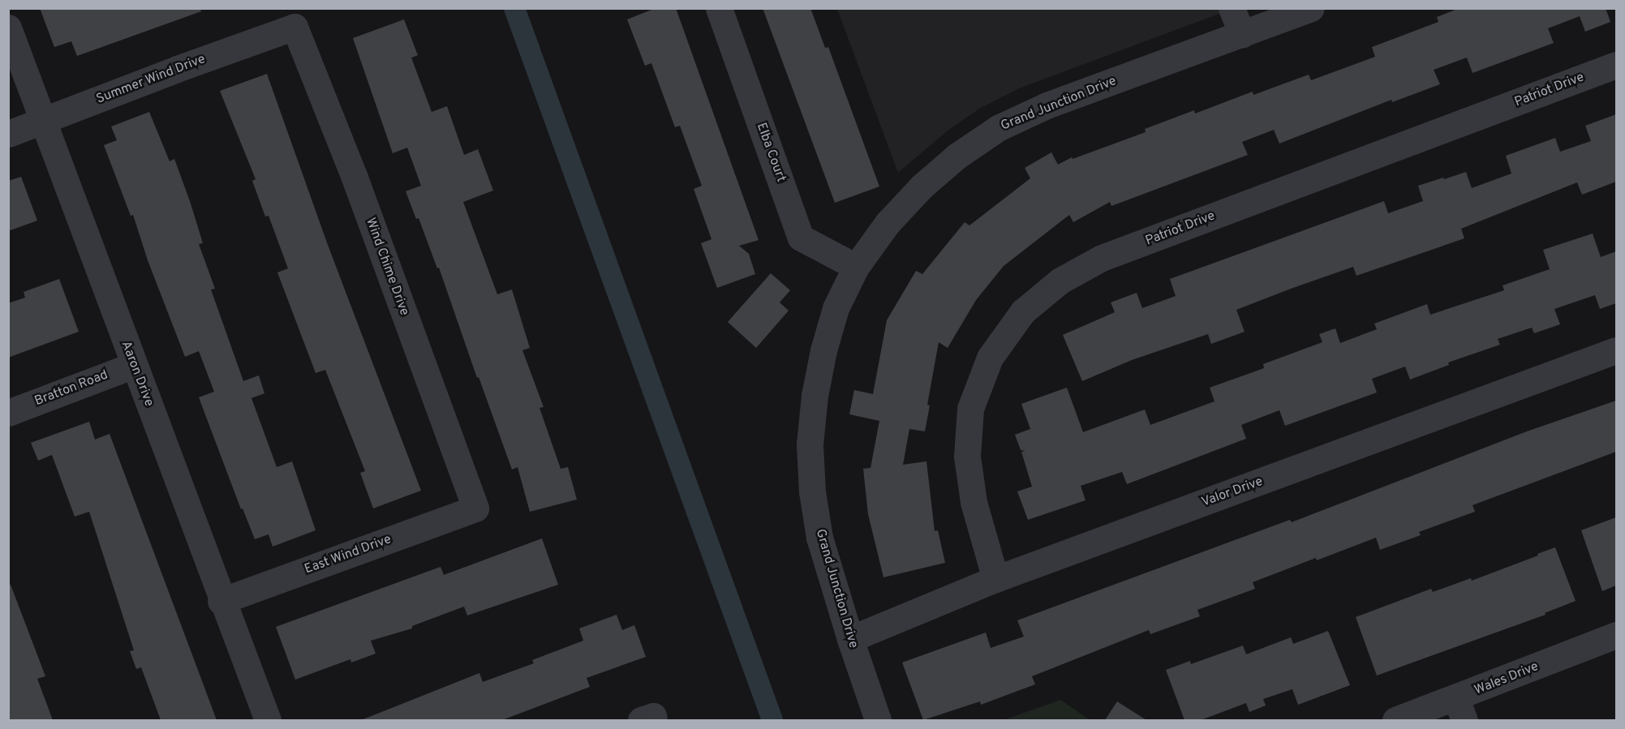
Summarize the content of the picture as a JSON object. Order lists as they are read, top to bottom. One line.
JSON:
{"streets":{"street":["Summer Wind Drive","Patriot Drive","Grand Junction Drive","Elba Court","Wind Chime Drive","Aaron Drive","Bratton Road","Valor Drive","East Wind Drive","Wales Drive"]},"crossings":[["Summer Wind Drive","Wind Chime Drive"],["Summer Wind Drive","Aaron Drive"],["Patriot Drive","Valor Drive"],["Grand Junction Drive","Elba Court"],["Grand Junction Drive","Valor Drive"],["Wind Chime Drive","East Wind Drive"],["Aaron Drive","Bratton Road"],["Aaron Drive","East Wind Drive"]]}
